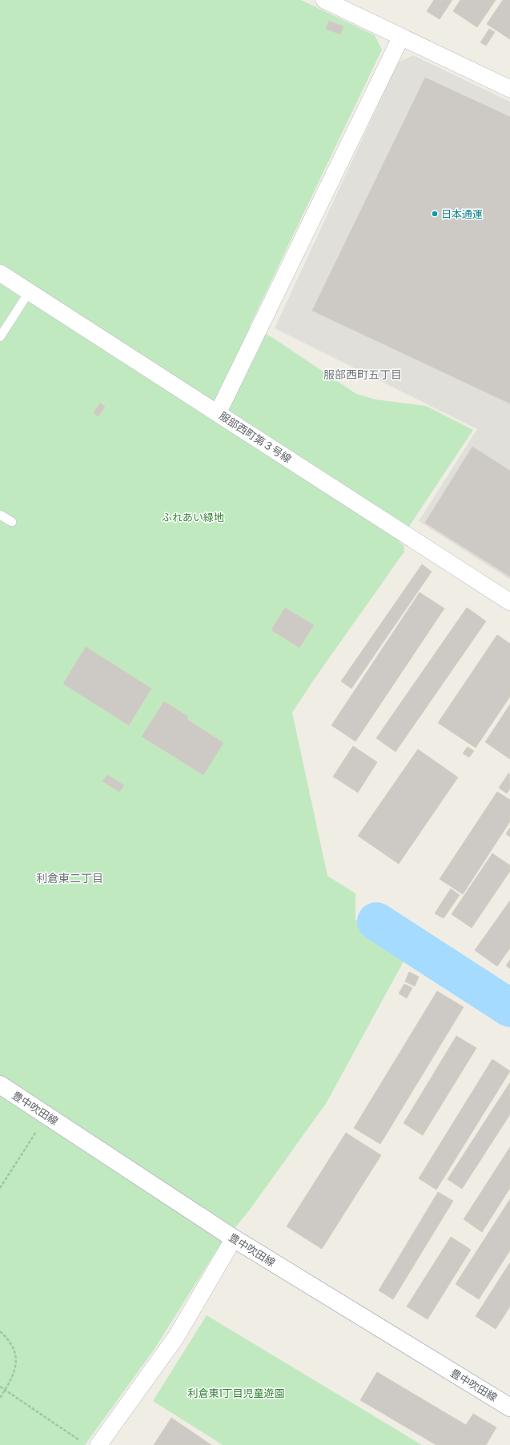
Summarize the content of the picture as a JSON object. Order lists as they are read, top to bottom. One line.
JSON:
{"streets":{"main road":["豊中吹田線"],"street":["服部西町第３号線"]},"districts":["服部西町五丁目","利倉東二丁目"],"parks":["ふれあい緑地","利倉東1丁目児童遊園"],"places":["日本通運"]}
